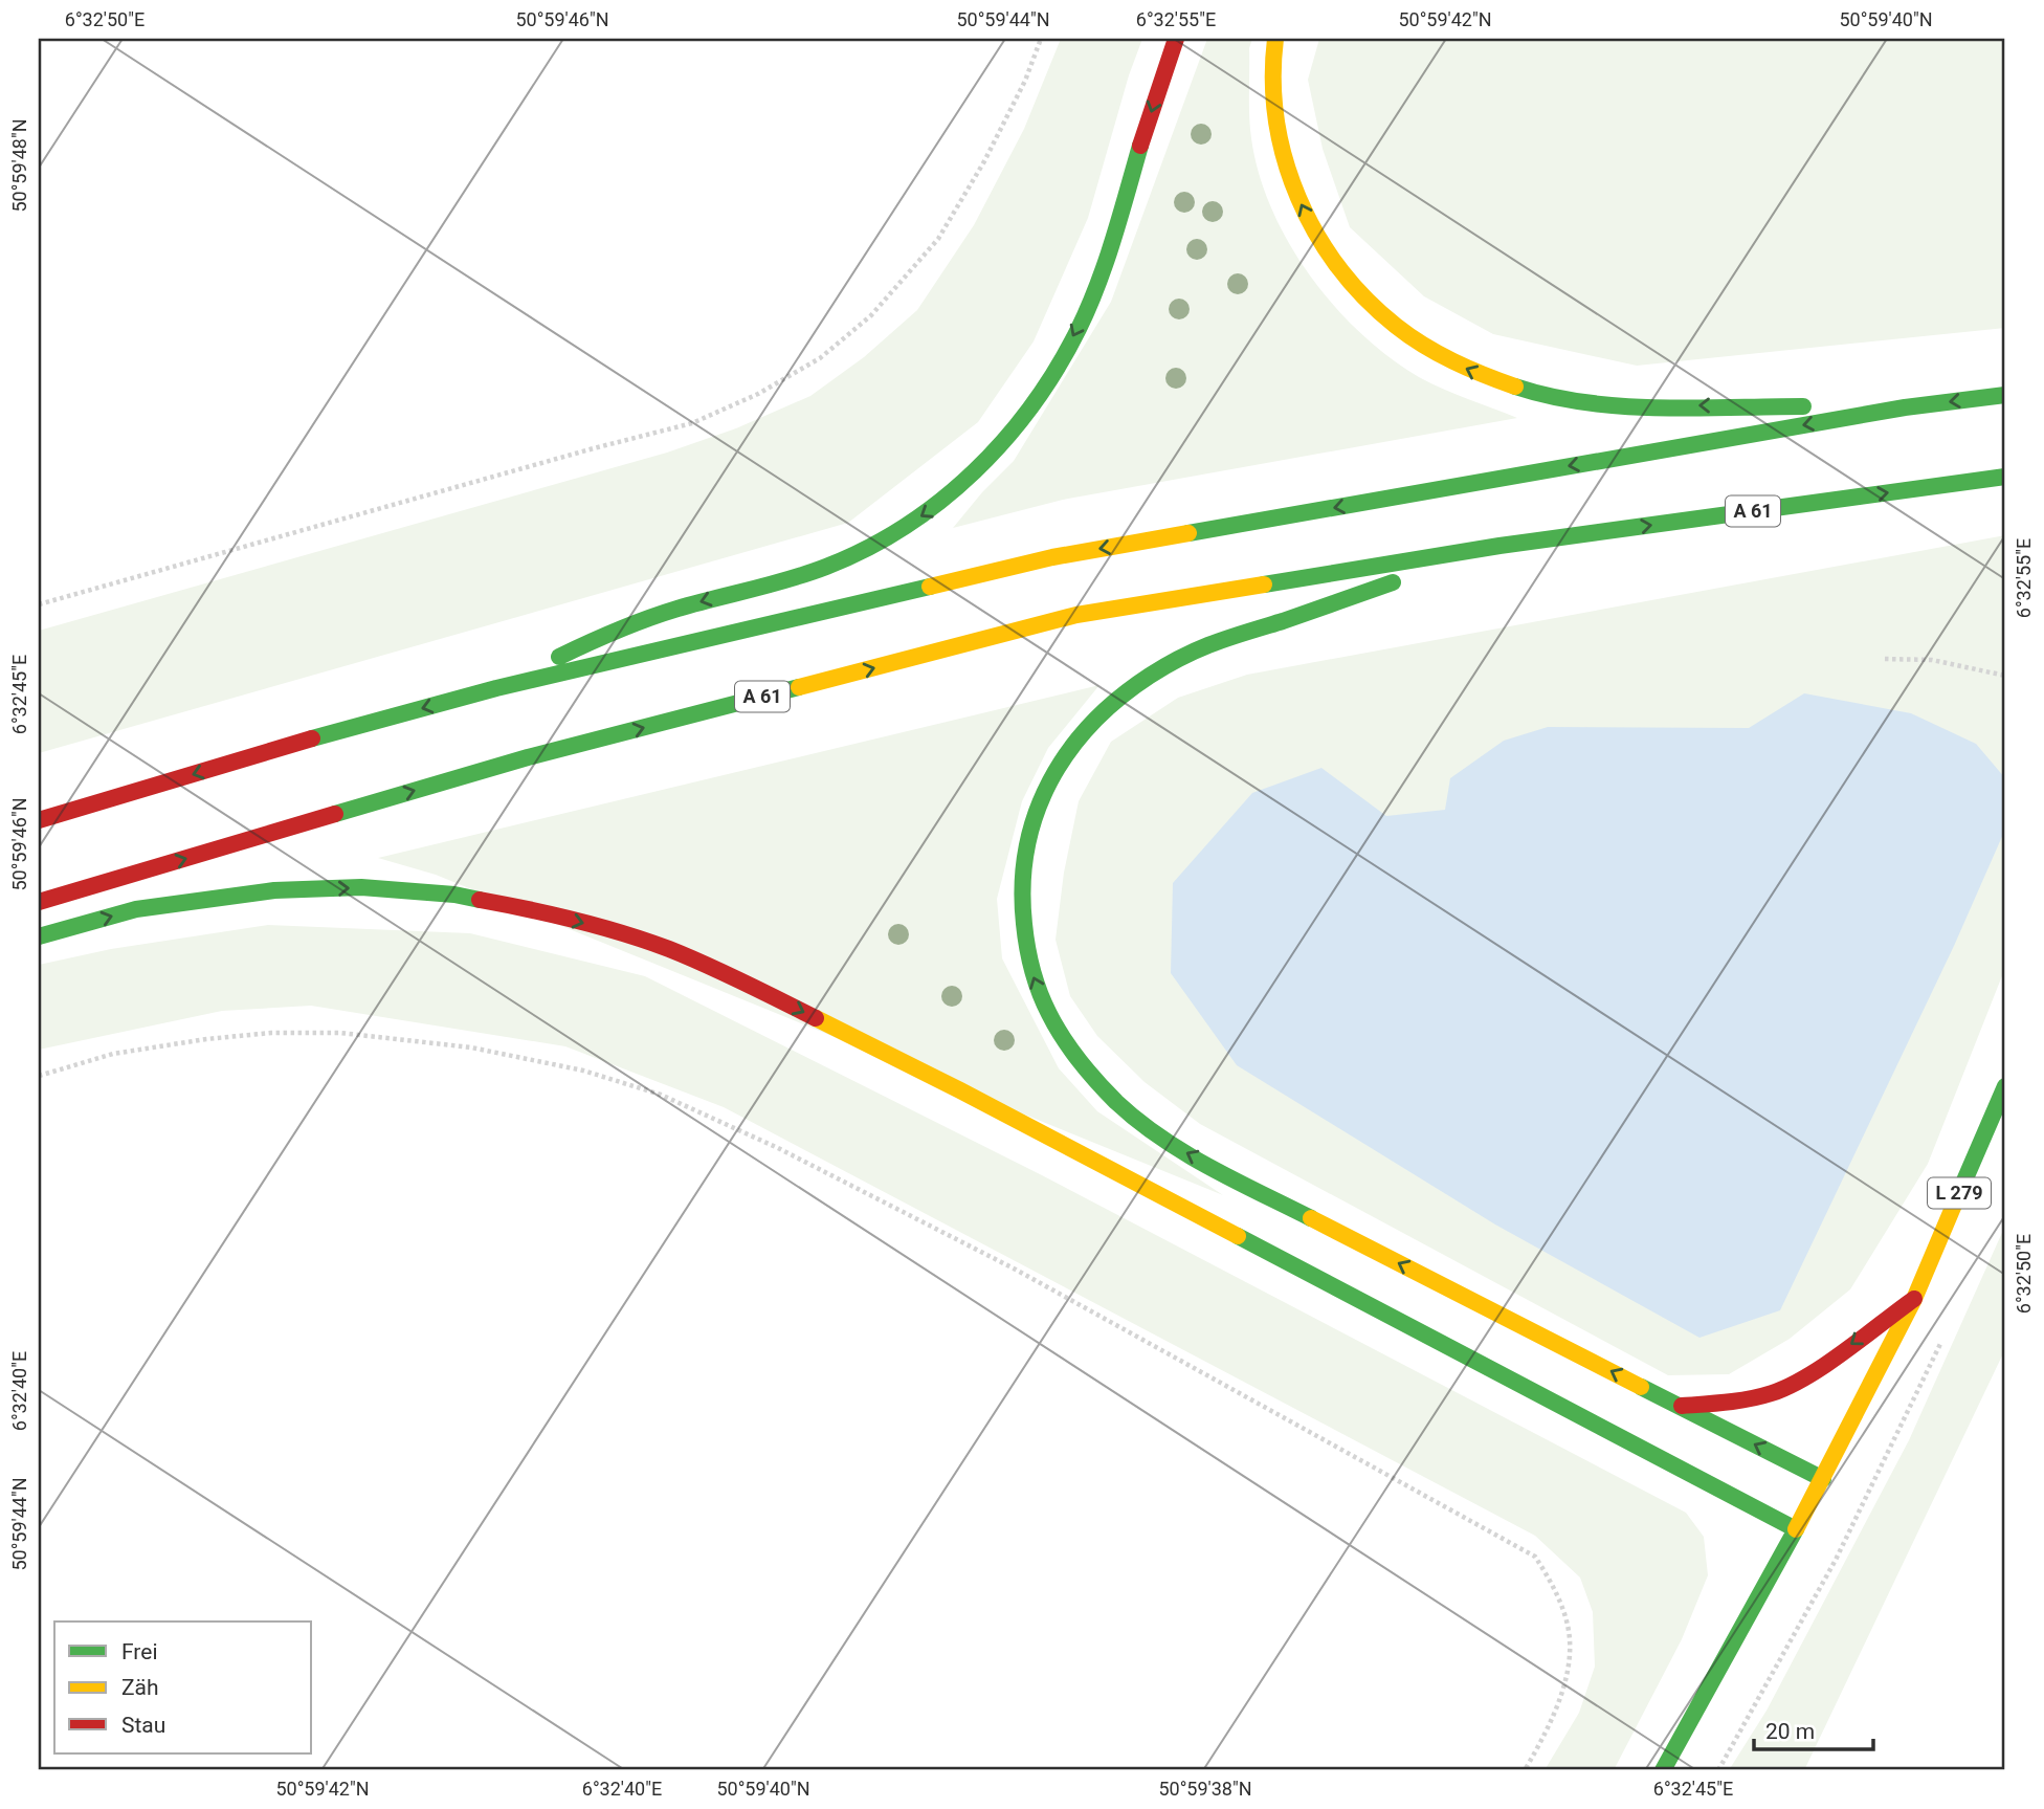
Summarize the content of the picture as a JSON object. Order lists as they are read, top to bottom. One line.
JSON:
{"streets":{"main road":["A 61","L 279"]},"legend":["Frei","Zäh","Stau"],"scale_bar":"20 m","coordinates":["6°32'50\"E","50°59'46\"N","50°59'44\"N","6°32'55\"E","50°59'42\"N","50°59'40\"N","50°59'48\"N","6°32'45\"E","6°32'40\"E","50°59'38\"N"]}
